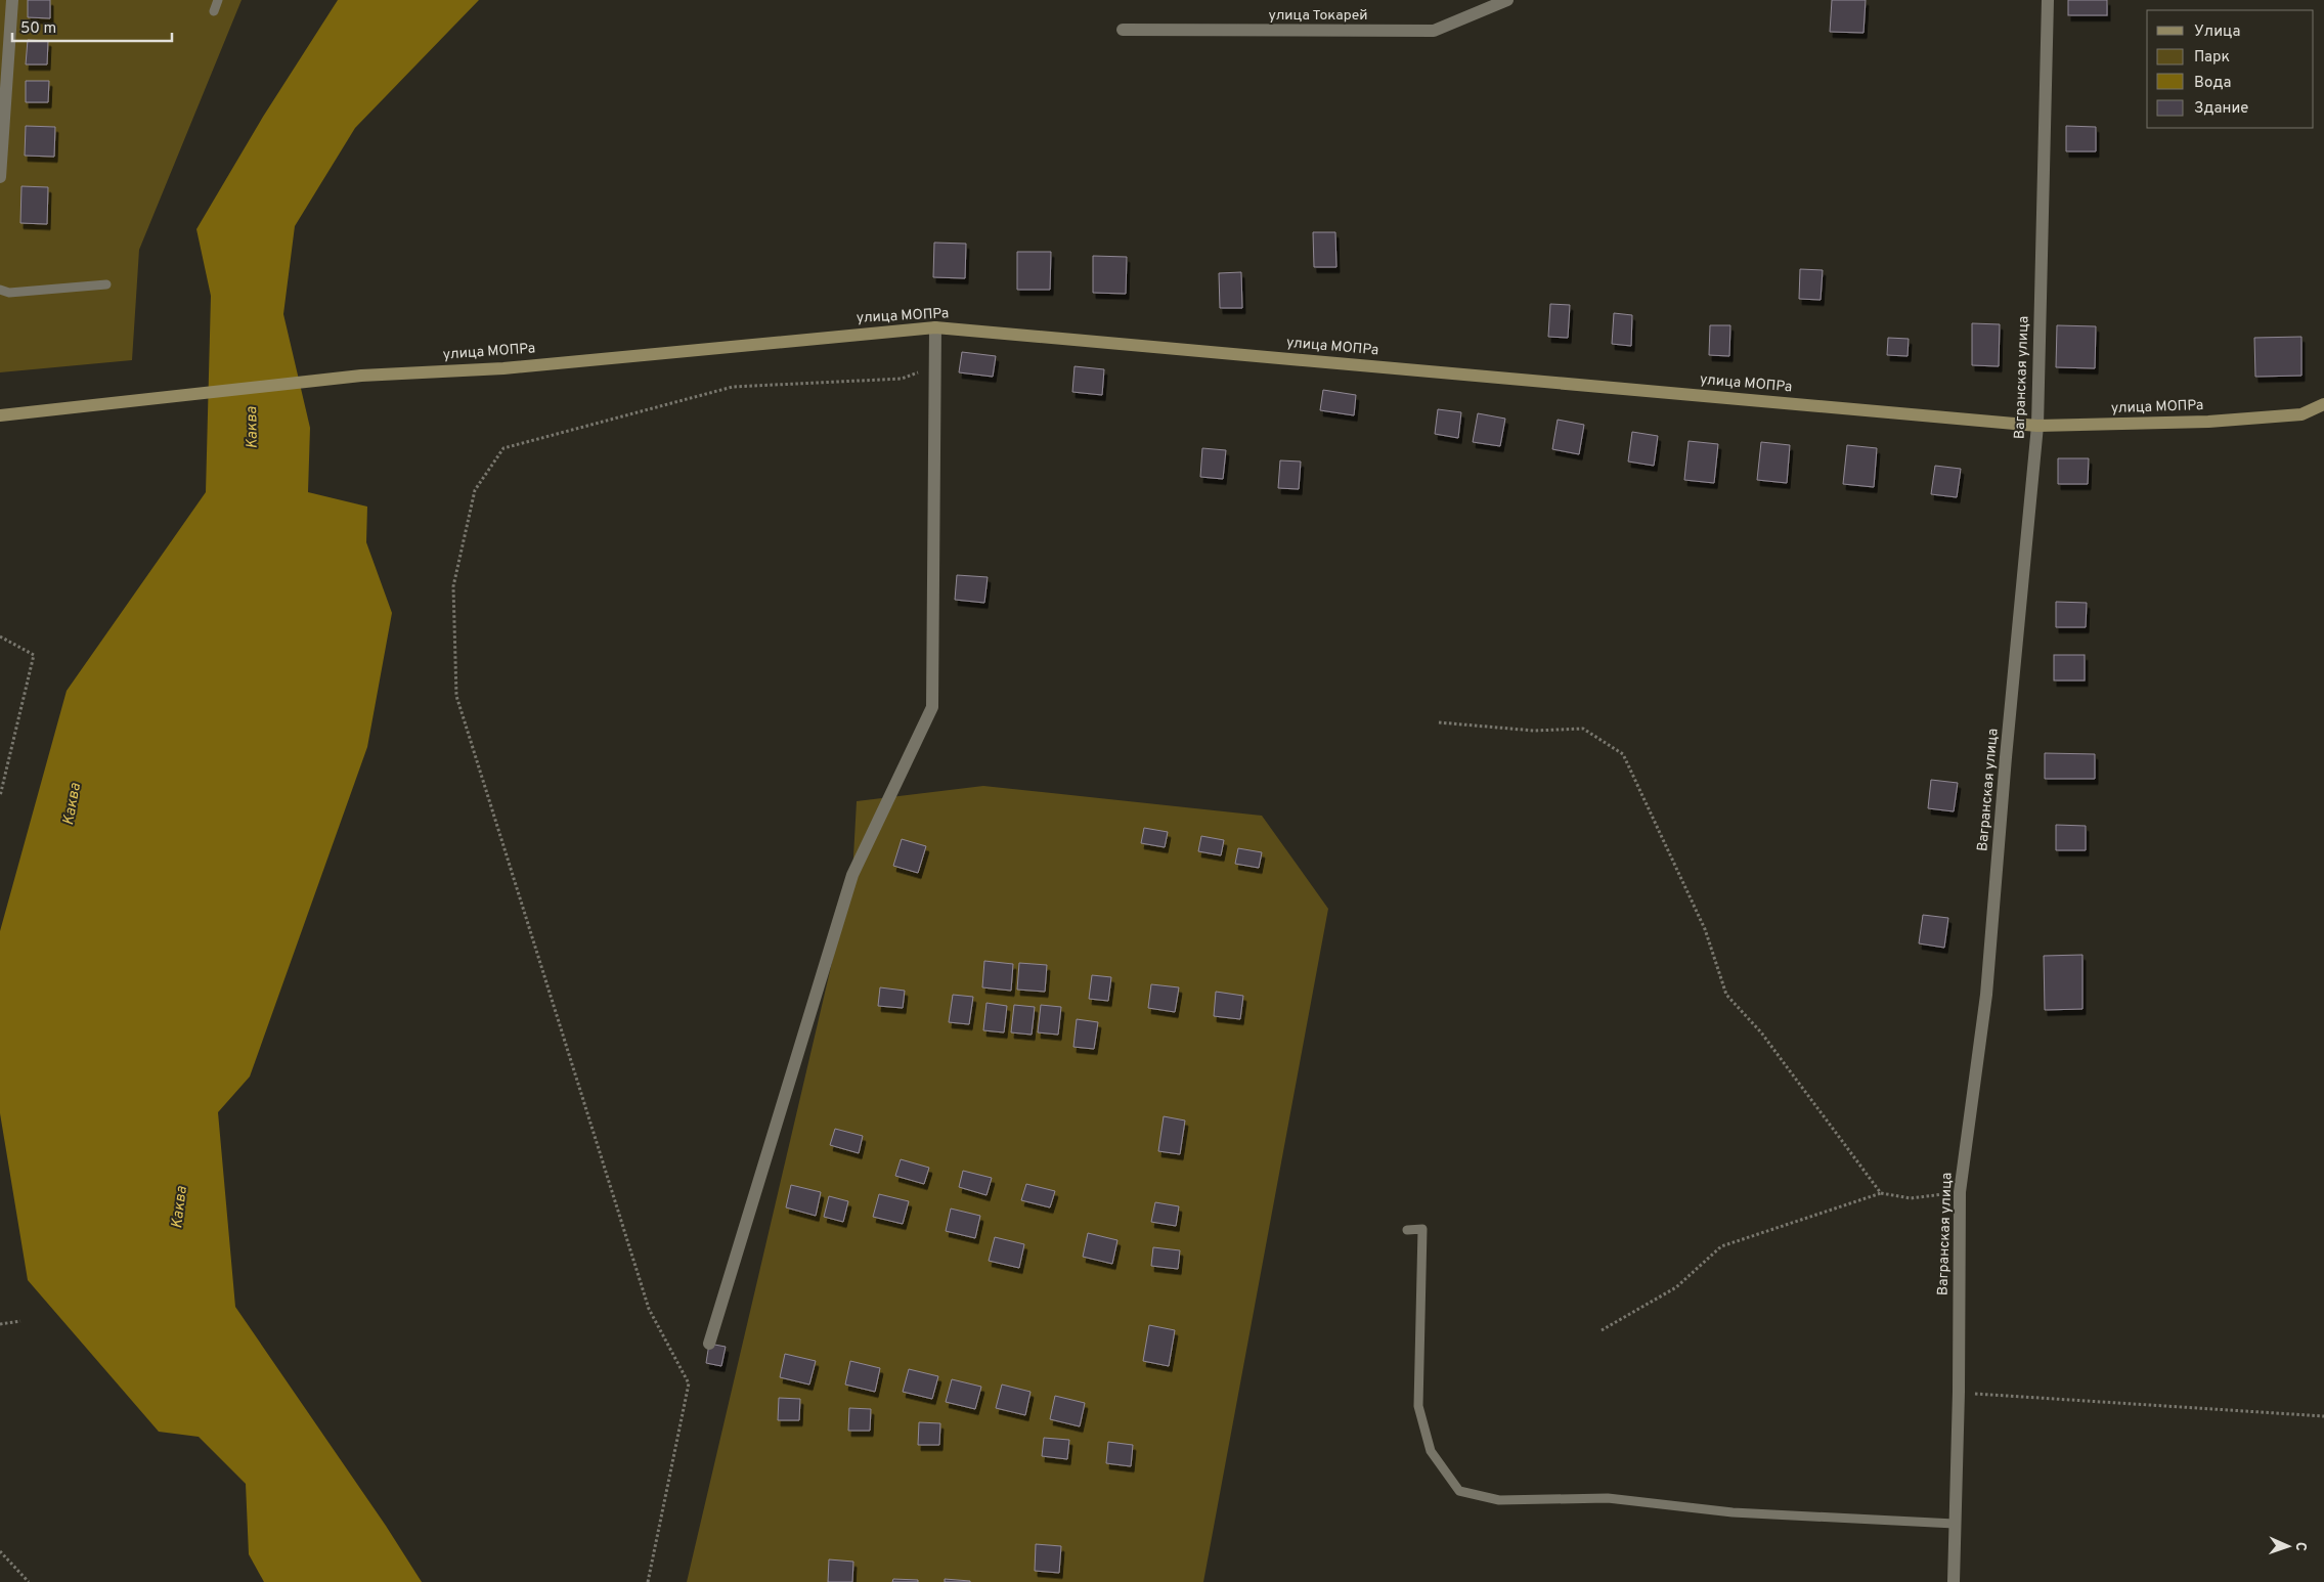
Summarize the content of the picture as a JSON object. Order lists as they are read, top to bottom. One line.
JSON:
{"streets":{"main road":["улица МОПРа"],"street":["улица Токарей","Вагранская улица"]},"crossings":[["улица МОПРа","Вагранская улица"]],"water":["Каква"],"legend":["Улица","Парк","Вода","Здание"],"scale_bar":"50 m","north":"right"}
